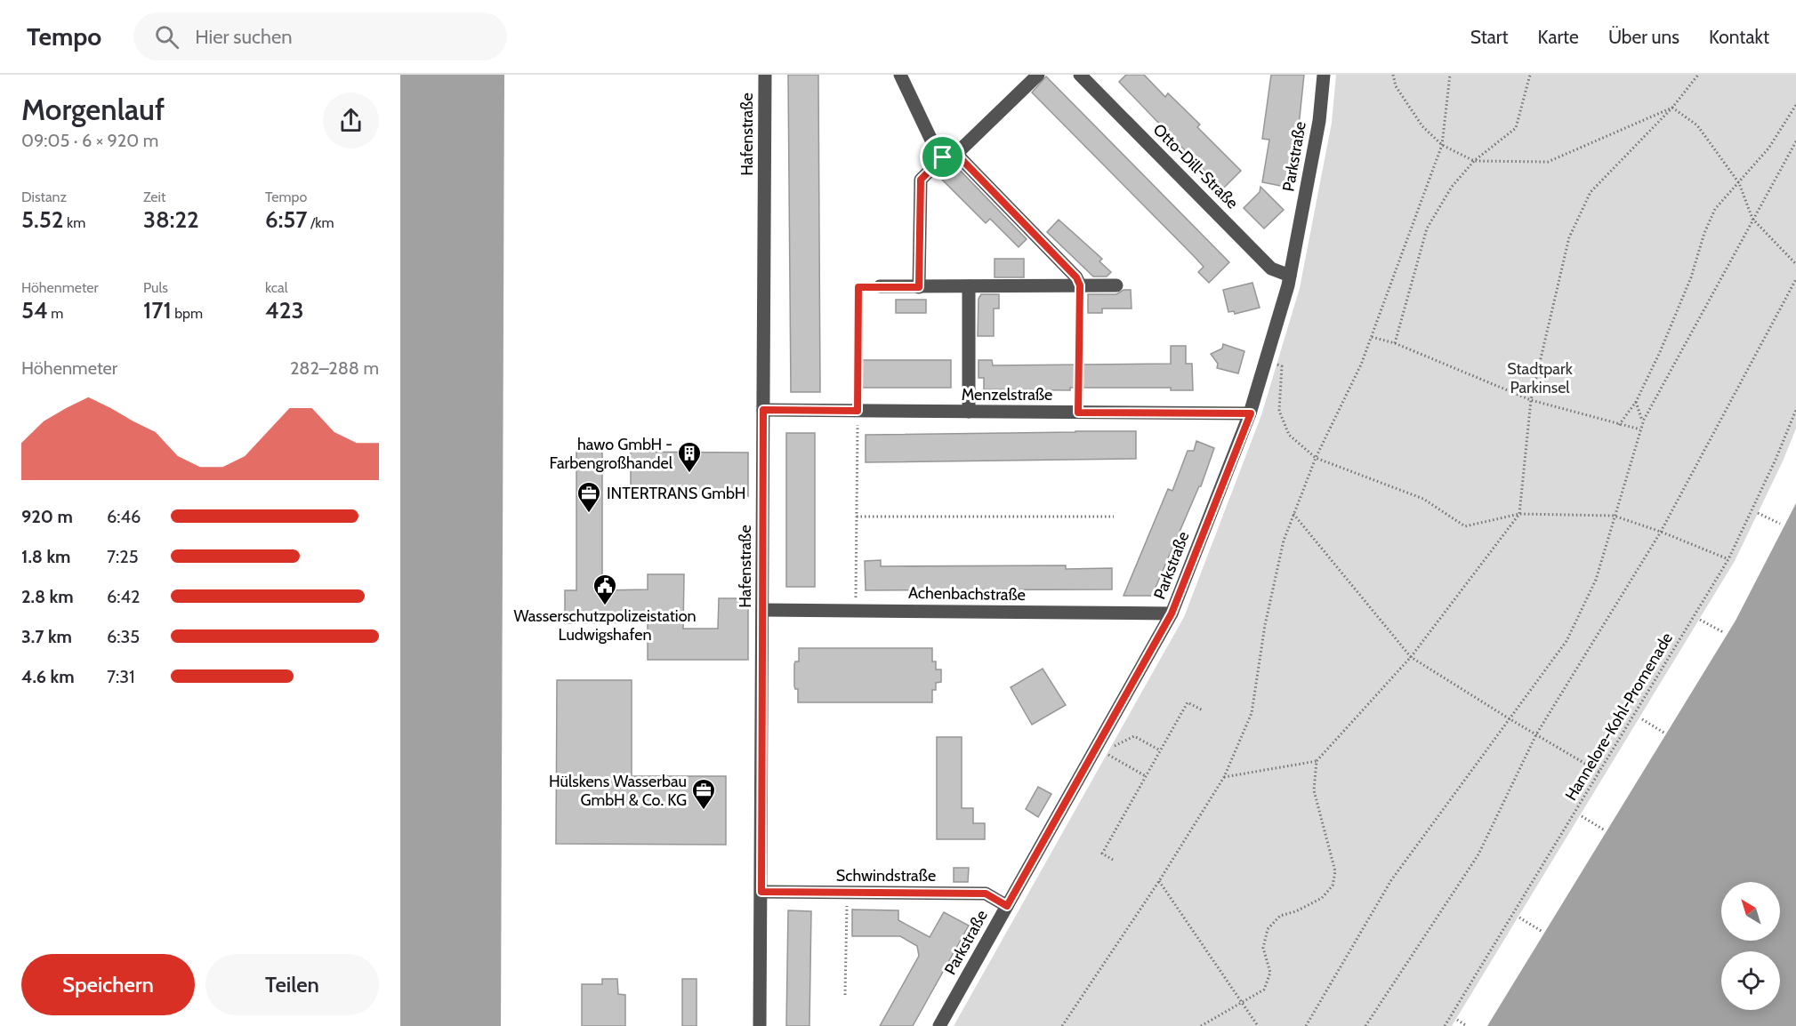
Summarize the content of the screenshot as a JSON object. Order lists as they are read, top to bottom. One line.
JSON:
{"streets":{"street":["Hafenstraße","Parkstraße","Otto-Dill-Straße","Menzelstraße","Achenbachstraße","Schwindstraße"],"path":["Hannelore-Kohl-Promenade"]},"crossings":[["Hafenstraße","Menzelstraße"],["Hafenstraße","Achenbachstraße"],["Hafenstraße","Schwindstraße"],["Parkstraße","Otto-Dill-Straße"],["Parkstraße","Menzelstraße"],["Parkstraße","Achenbachstraße"],["Parkstraße","Schwindstraße"]],"parks":["Stadtpark Parkinsel"],"places":{"building":["hawo GmbH - Farbengroßhandel"],"office":["INTERTRANS GmbH","Hülskens Wasserbau GmbH & Co. KG"],"public building":["Wasserschutzpolizeistation Ludwigshafen"]},"north":"top left","page":{"header":"Tempo","search":"Hier suchen","nav":["Start","Karte","Über uns","Kontakt"],"heading":["Morgenlauf","09:05 · 6 × 920 m"],"stats":[["Distanz","5.52 km"],["Zeit","38:22"],["Tempo","6:57 /km"],["Höhenmeter","54 m"],["Puls","171 bpm"],["kcal","423"]],"chart":["Höhenmeter","282–288 m"],"list":[{"name":"920 m","note":"6:46"},{"name":"1.8 km","note":"7:25"},{"name":"2.8 km","note":"6:42"},{"name":"3.7 km","note":"6:35"},{"name":"4.6 km","note":"7:31"}],"buttons":["Speichern","Teilen"]}}
